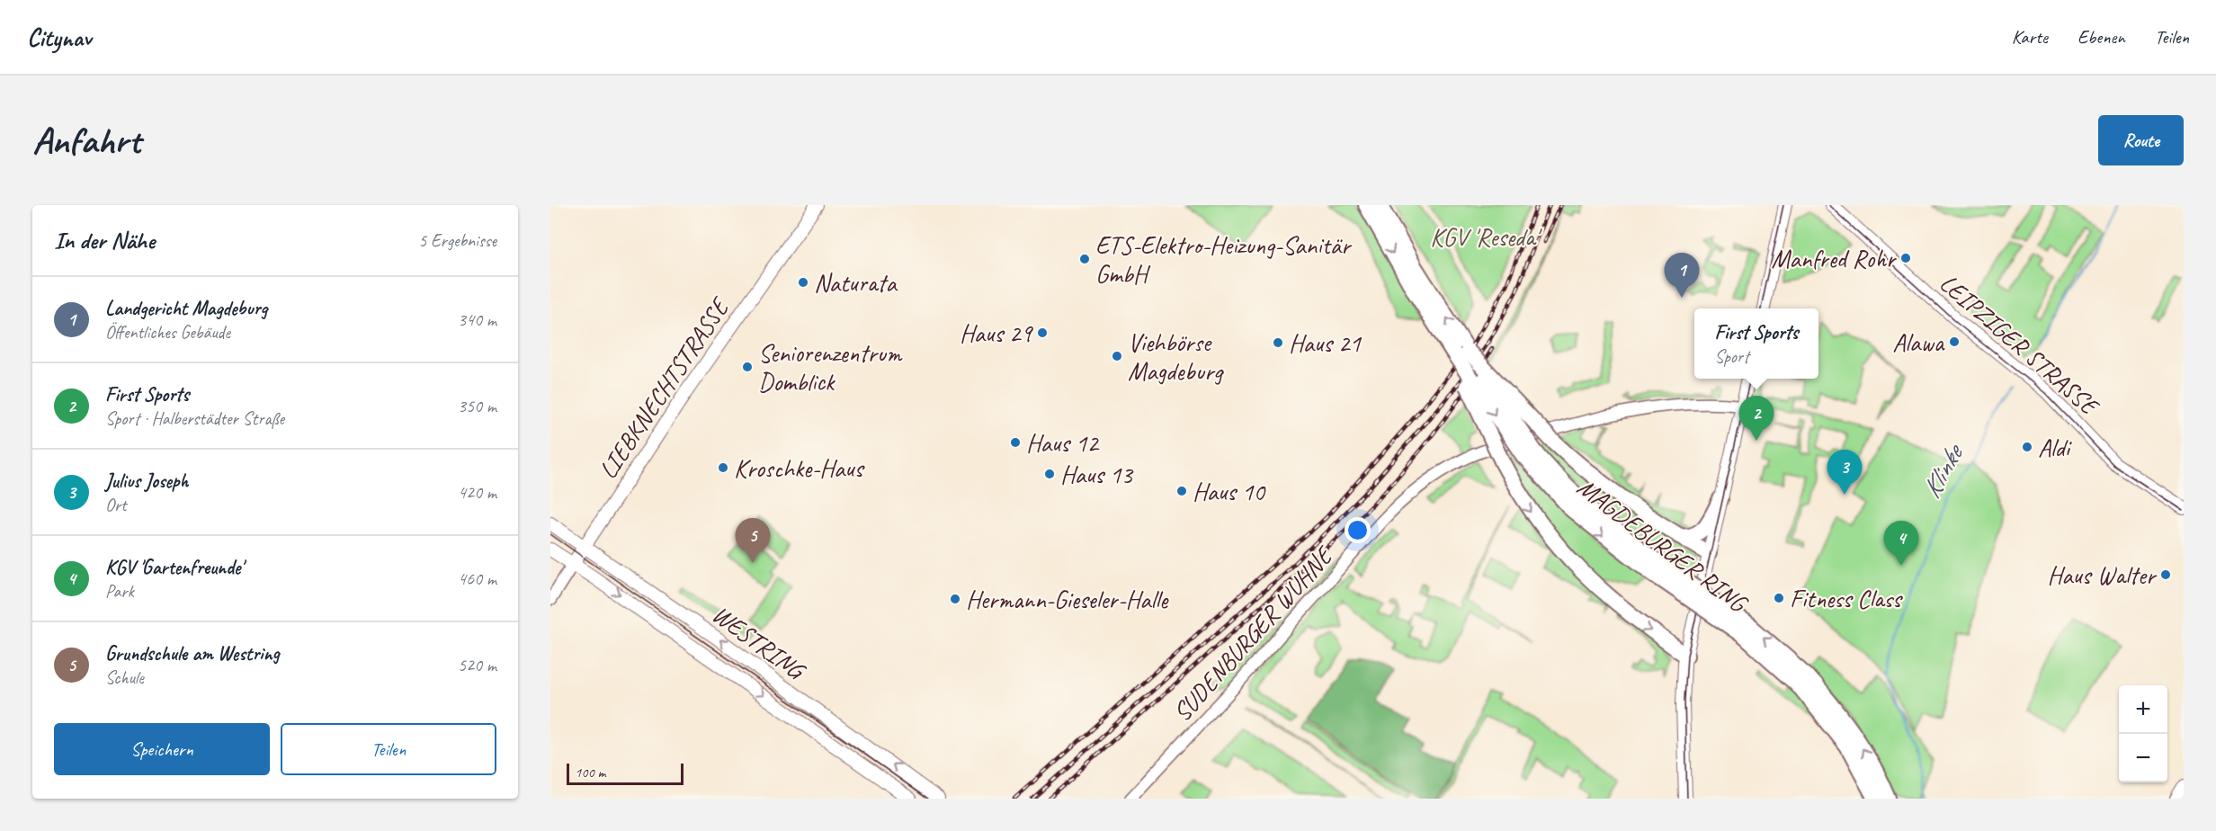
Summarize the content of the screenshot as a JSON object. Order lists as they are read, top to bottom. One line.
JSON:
{"streets":{"highway":["MAGDEBURGER RING"],"main road":["LEIPZIGER STRASSE","LIEBKNECHTSTRASSE","WESTRING"],"street":["SUDENBURGER WUHNE"]},"crossings":[["LIEBKNECHTSTRASSE","WESTRING"]],"water":["Klinke"],"parks":["KGV 'Reseda'"],"places":["Manfred Rohr","ETS-Elektro-Heizung-Sanitär GmbH","Naturata","Haus 29","Alawa","Haus 21","Viehbörse Magdeburg","Seniorenzentrum Domblick","Haus 12","Aldi","Kroschke-Haus","Haus 13","Haus 10","Haus Walter","Fitness Class","Hermann-Gieseler-Halle"],"scale_bar":"100 m","page":{"header":"Citynav","nav":["Karte","Ebenen","Teilen"],"buttons":["Route",["Speichern","Teilen"]],"title":"Anfahrt","heading":["In der Nähe","5 Ergebnisse"],"pins":["1","2","3","5","4"],"list":[{"mark":"1","name":"Landgericht Magdeburg","note":"Öffentliches Gebäude","value":"340 m"},{"mark":"2","name":"First Sports","note":"Sport · Halberstädter Straße","value":"350 m"},{"mark":"3","name":"Julius Joseph","note":"Ort","value":"420 m"},{"mark":"4","name":"KGV 'Gartenfreunde'","note":"Park","value":"460 m"},{"mark":"5","name":"Grundschule am Westring","note":"Schule","value":"520 m"}],"popup":["First Sports","Sport"],"map_buttons":["+","−"],"scale":"100 m"}}
